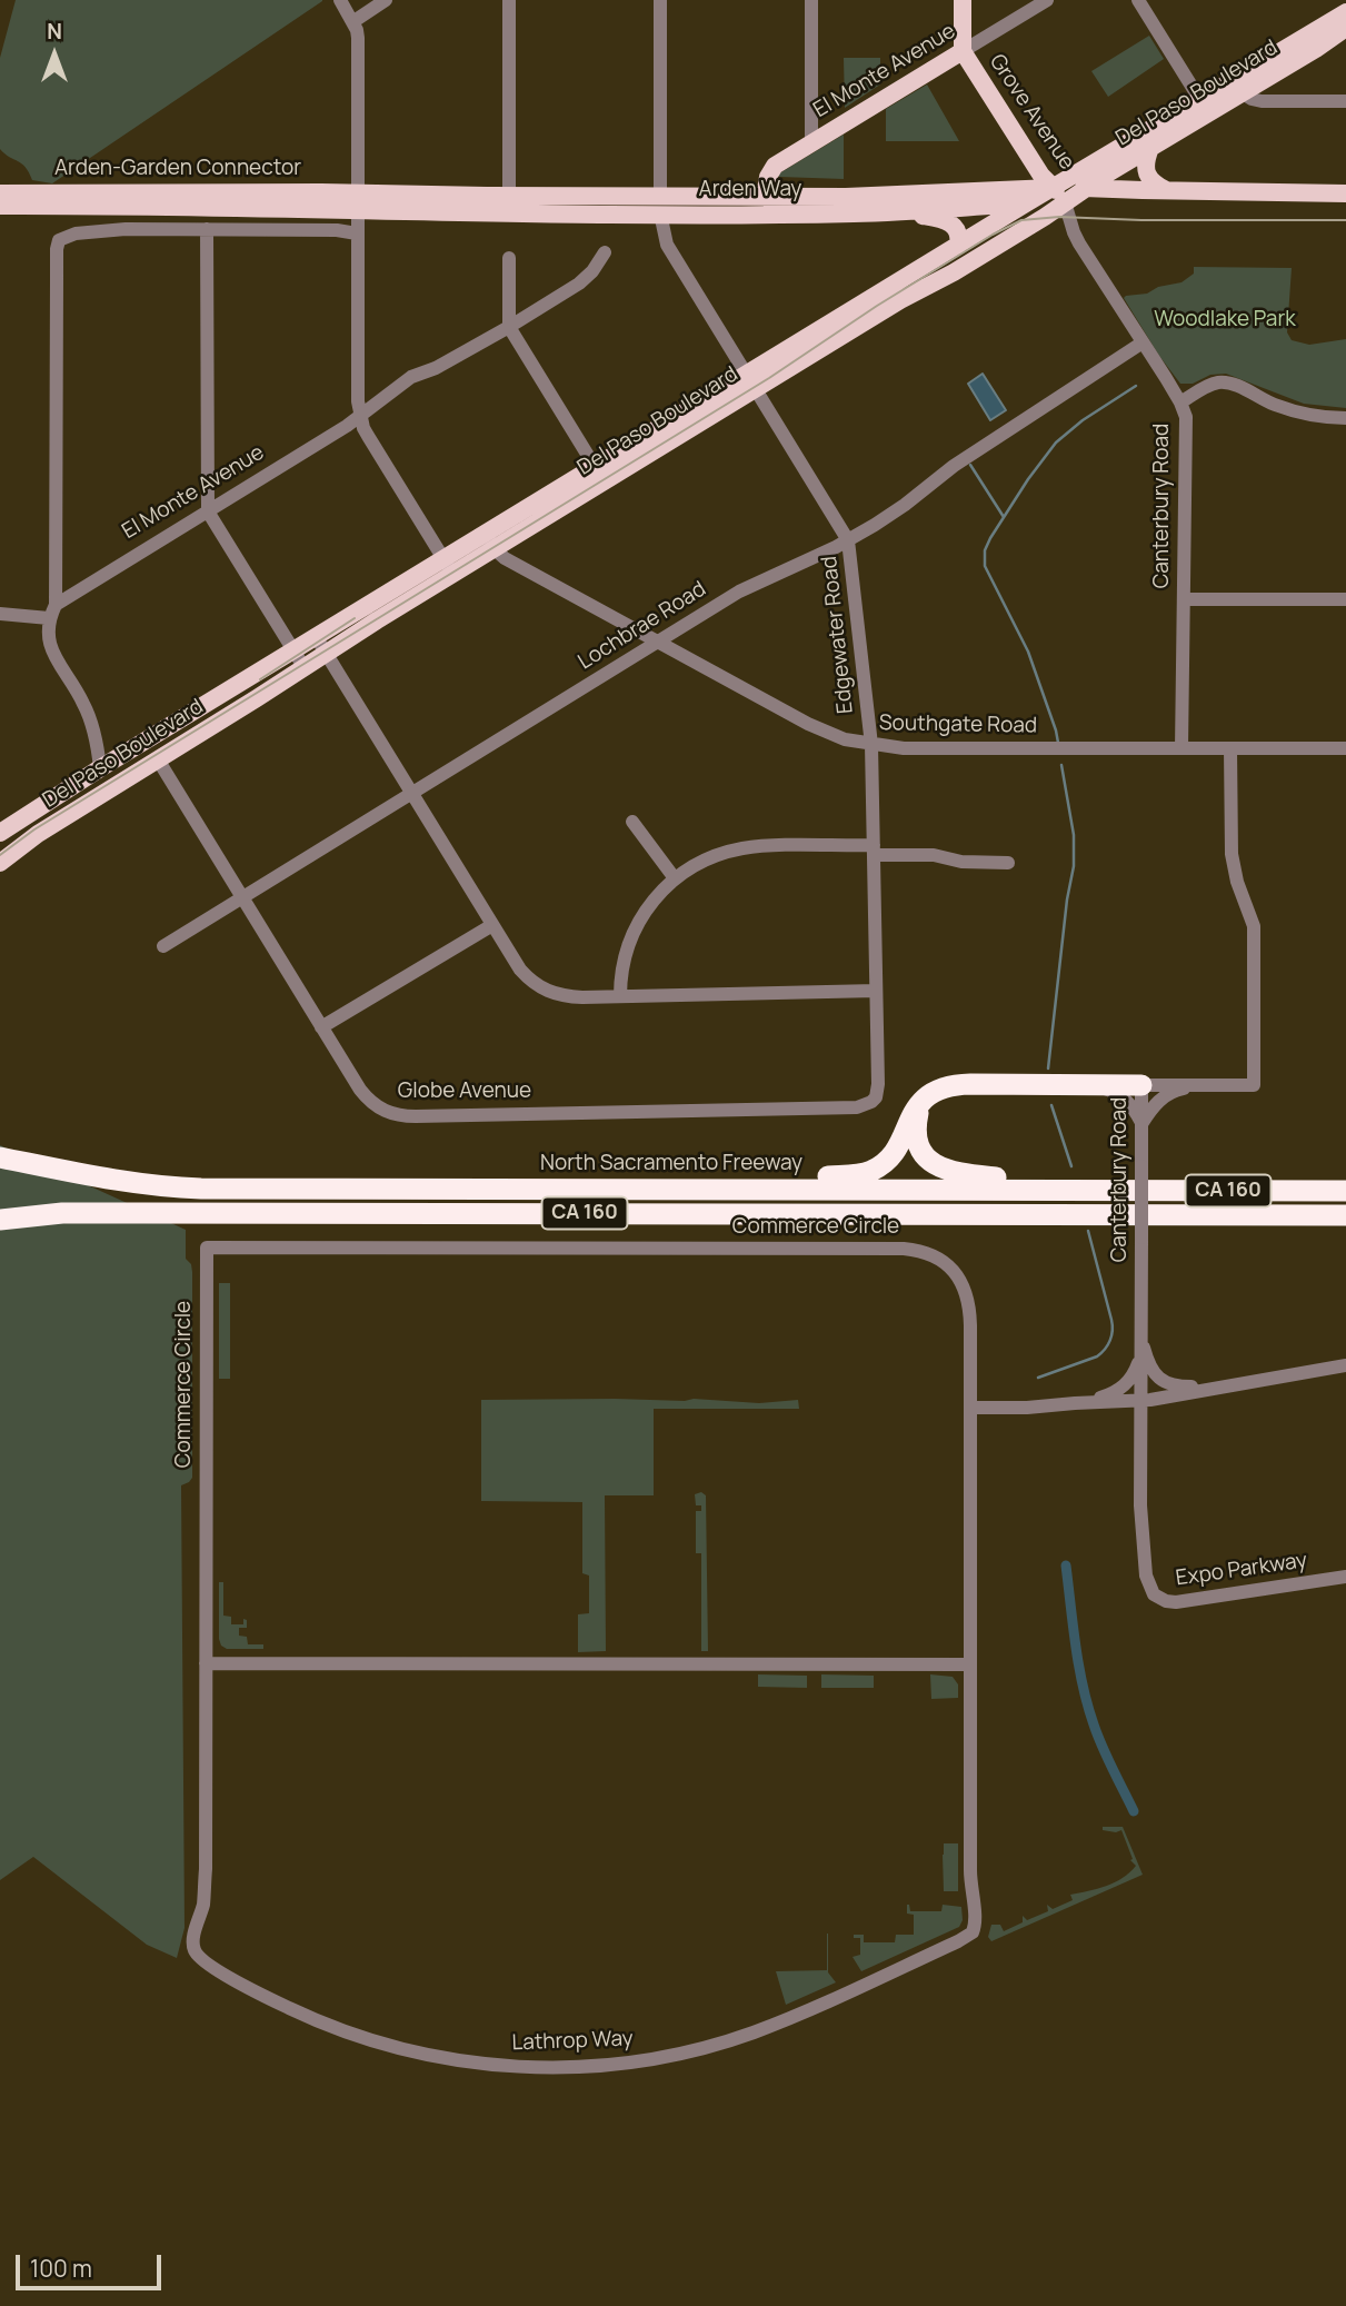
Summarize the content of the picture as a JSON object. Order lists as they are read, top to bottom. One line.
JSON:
{"streets":{"highway":["North Sacramento Freeway","CA 160"],"main road":["El Monte Avenue","Del Paso Boulevard","Grove Avenue","Arden-Garden Connector","Arden Way"],"street":["Canterbury Road","Lochbrae Road","Edgewater Road","Southgate Road","Globe Avenue","Commerce Circle","Expo Parkway","Lathrop Way"]},"crossings":[["El Monte Avenue","Grove Avenue"],["El Monte Avenue","Arden Way"],["Del Paso Boulevard","Grove Avenue"],["Del Paso Boulevard","Arden Way"],["Del Paso Boulevard","Canterbury Road"],["Del Paso Boulevard","Edgewater Road"],["Del Paso Boulevard","Southgate Road"],["Del Paso Boulevard","Globe Avenue"],["Grove Avenue","Arden Way"],["Grove Avenue","Canterbury Road"],["Arden-Garden Connector","Arden Way"],["Arden Way","Canterbury Road"],["Arden Way","Edgewater Road"],["Canterbury Road","Lochbrae Road"],["Canterbury Road","Southgate Road"],["Canterbury Road","Expo Parkway"],["Lochbrae Road","Edgewater Road"],["Lochbrae Road","Southgate Road"],["Lochbrae Road","Globe Avenue"],["Edgewater Road","Southgate Road"],["Edgewater Road","Globe Avenue"],["Commerce Circle","Lathrop Way"]],"parks":["Woodlake Park"],"scale_bar":"100 m","north":"top"}
